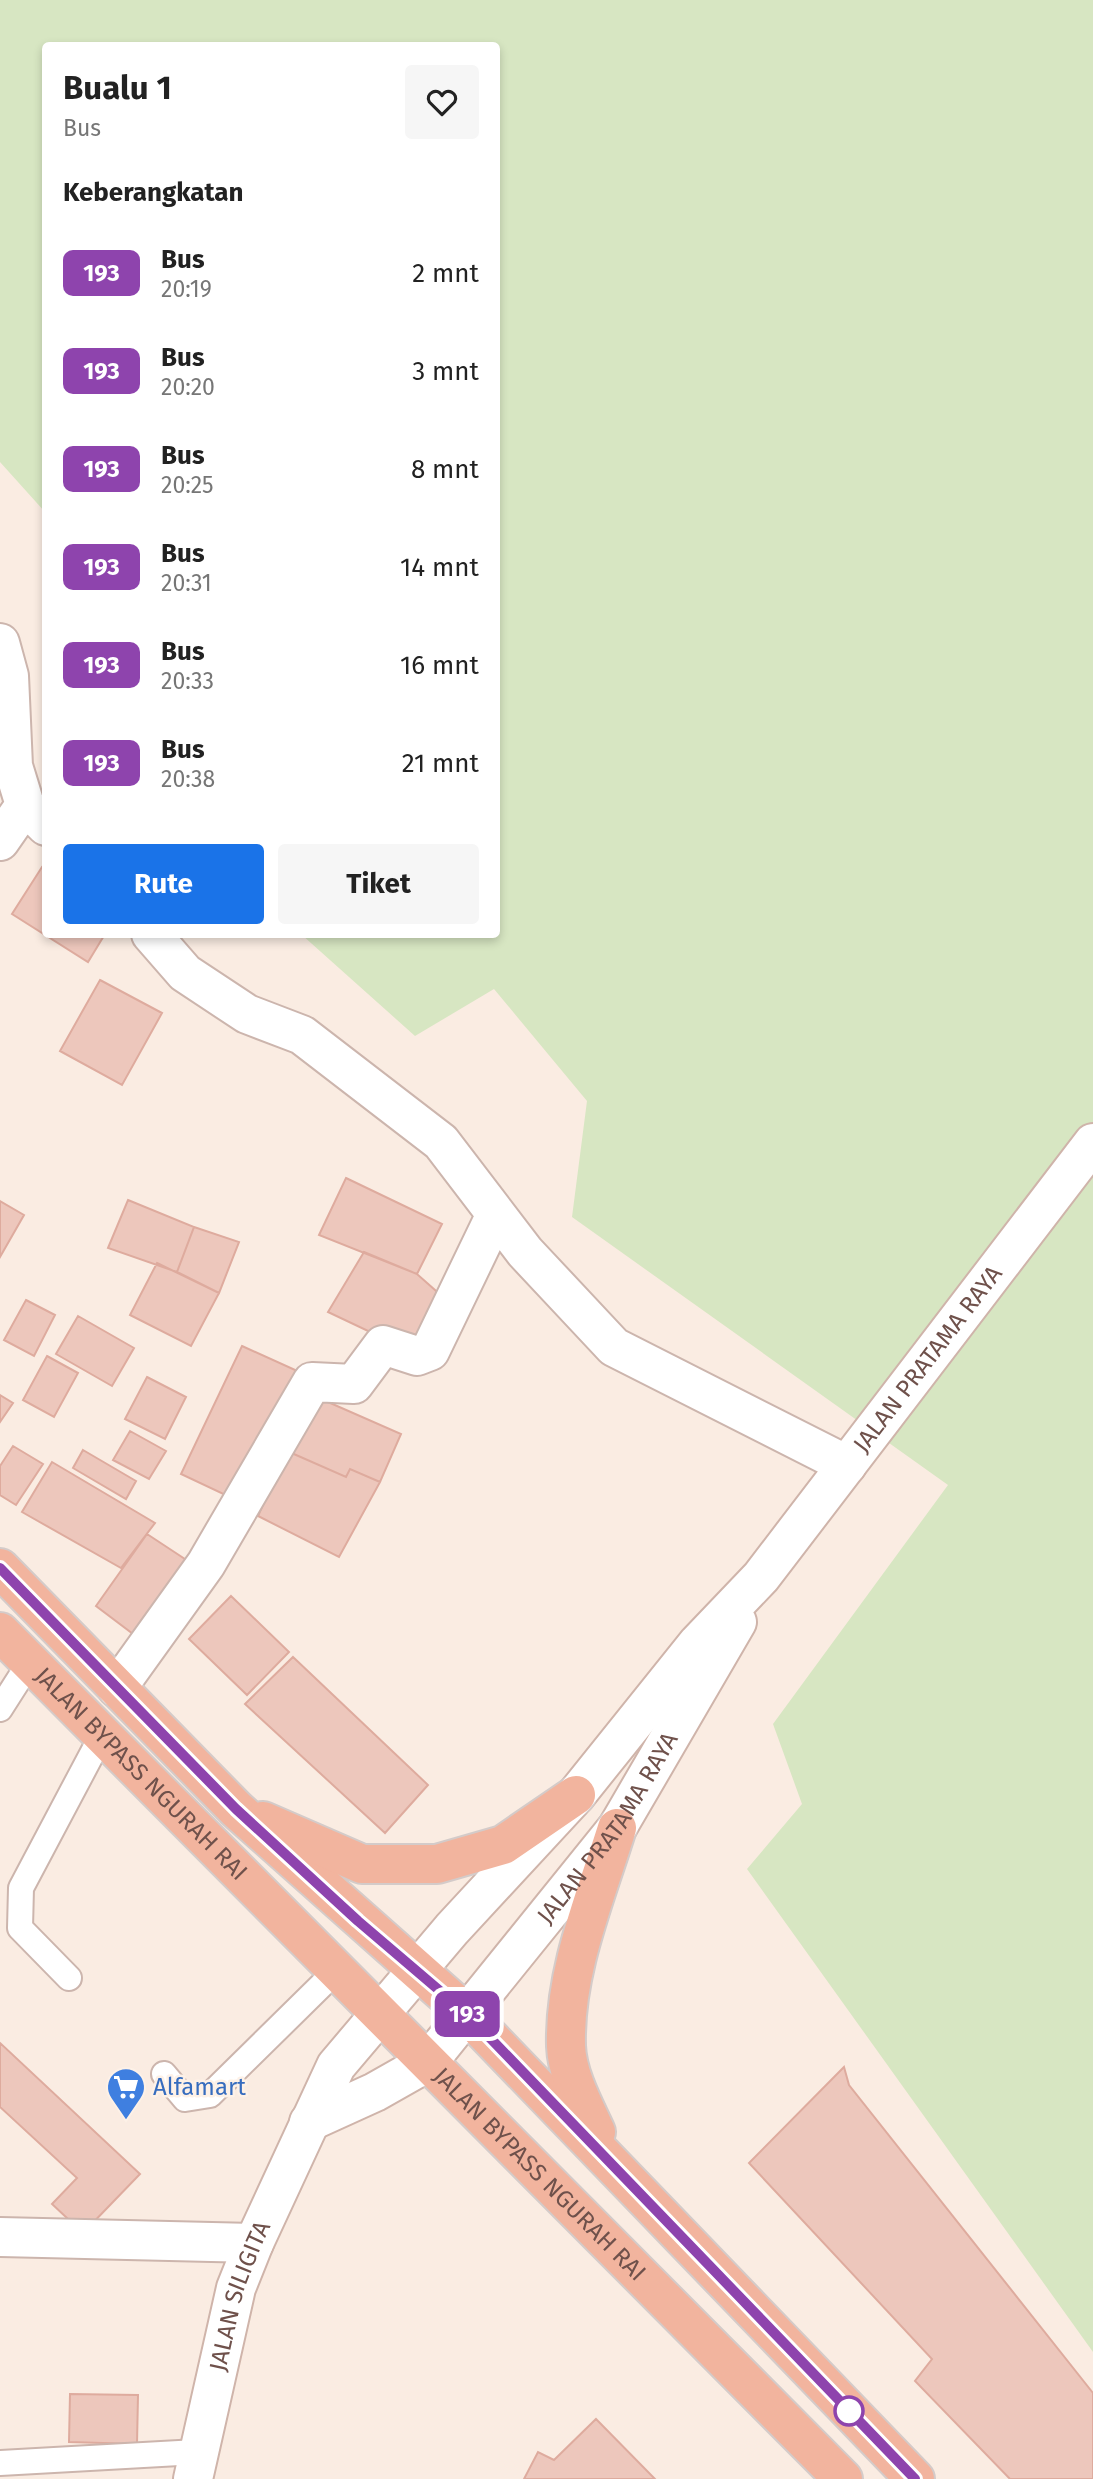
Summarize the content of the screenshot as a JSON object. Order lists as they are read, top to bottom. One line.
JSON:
{"streets":{"highway":["JALAN BYPASS NGURAH RAI"],"main road":["JALAN PRATAMA RAYA","JALAN SILIGITA"]},"crossings":[["JALAN PRATAMA RAYA","JALAN BYPASS NGURAH RAI"],["JALAN PRATAMA RAYA","JALAN SILIGITA"],["JALAN BYPASS NGURAH RAI","JALAN SILIGITA"]],"places":{"supermarket":["Alfamart"]},"lines":["bus line 193"],"page":{"on_map":"193","heading":[["Bualu 1","Bus"],"Keberangkatan"],"list":[{"mark":"193","name":"Bus","note":"20:19","value":"2 mnt"},{"mark":"193","name":"Bus","note":"20:20","value":"3 mnt"},{"mark":"193","name":"Bus","note":"20:25","value":"8 mnt"},{"mark":"193","name":"Bus","note":"20:31","value":"14 mnt"},{"mark":"193","name":"Bus","note":"20:33","value":"16 mnt"},{"mark":"193","name":"Bus","note":"20:38","value":"21 mnt"}],"buttons":["Rute","Tiket"]}}
